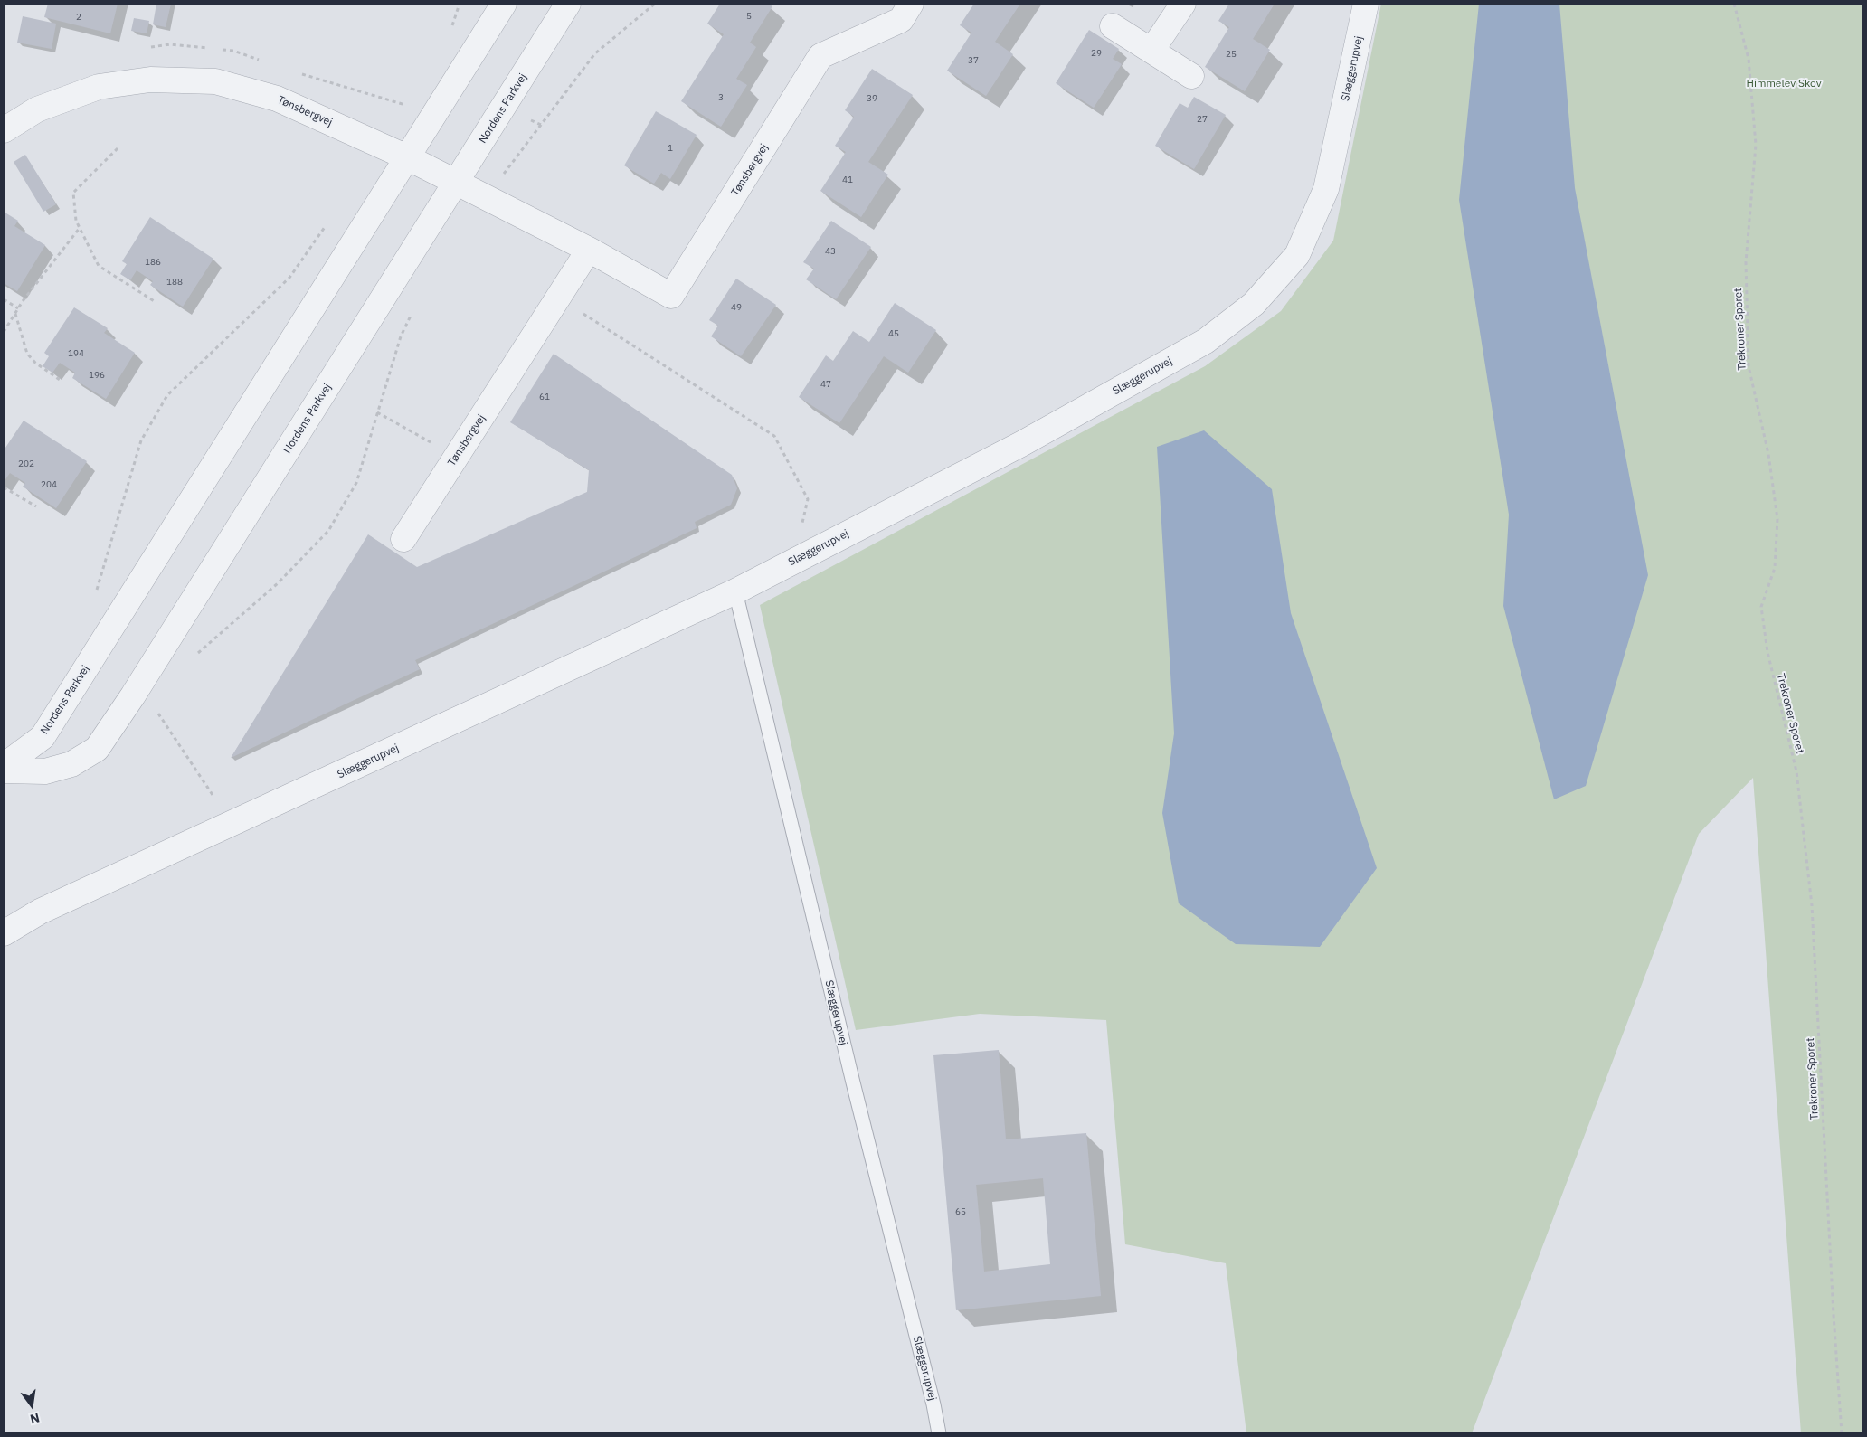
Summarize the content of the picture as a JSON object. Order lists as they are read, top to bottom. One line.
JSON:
{"streets":{"street":["Slæggerupvej","Nordens Parkvej","Tønsbergvej"],"path":["Trekroner Sporet"]},"crossings":[["Nordens Parkvej","Tønsbergvej"]],"parks":["Himmelev Skov"],"house_numbers":["5","2","29","25","37","3","39","27","1","41","43","186","188","49","45","194","196","47","61","202","204","65"],"north":"bottom"}
